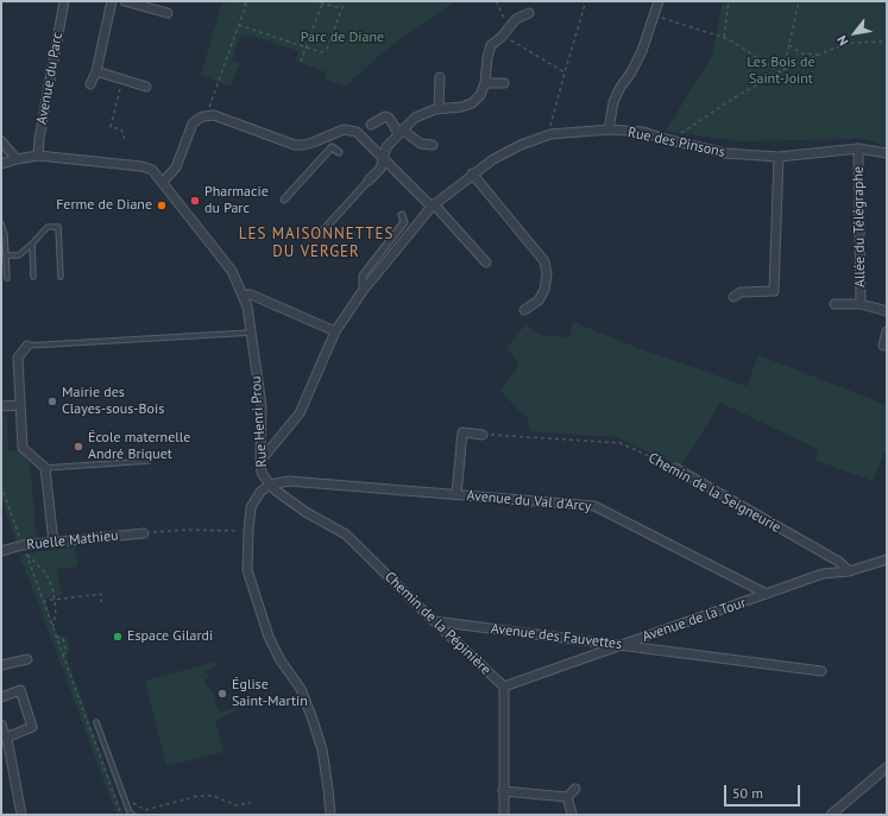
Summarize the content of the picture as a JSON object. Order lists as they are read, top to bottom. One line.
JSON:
{"streets":{"street":["Avenue du Parc","Rue des Pinsons","Allée du Télégraphe","Rue Henri Prou","Chemin de la Seigneurie","Avenue du Val d'Arcy","Ruelle Mathieu","Avenue de la Tour","Chemin de la Pépinière","Avenue des Fauvettes"]},"crossings":[["Avenue du Parc","Rue Henri Prou"],["Rue des Pinsons","Allée du Télégraphe"],["Rue des Pinsons","Rue Henri Prou"],["Rue Henri Prou","Avenue du Val d'Arcy"],["Rue Henri Prou","Chemin de la Pépinière"],["Chemin de la Seigneurie","Avenue de la Tour"],["Avenue du Val d'Arcy","Avenue de la Tour"],["Avenue du Val d'Arcy","Chemin de la Pépinière"],["Avenue de la Tour","Chemin de la Pépinière"],["Avenue de la Tour","Avenue des Fauvettes"],["Chemin de la Pépinière","Avenue des Fauvettes"]],"districts":["LES MAISONNETTES DU VERGER"],"parks":["Parc de Diane","Les Bois de Saint-Joint"],"places":["Pharmacie du Parc","Ferme de Diane","Mairie des Clayes-sous-Bois","École maternelle André Briquet","Espace Gilardi","Église Saint-Martin"],"scale_bar":"50 m","north":"bottom left"}
